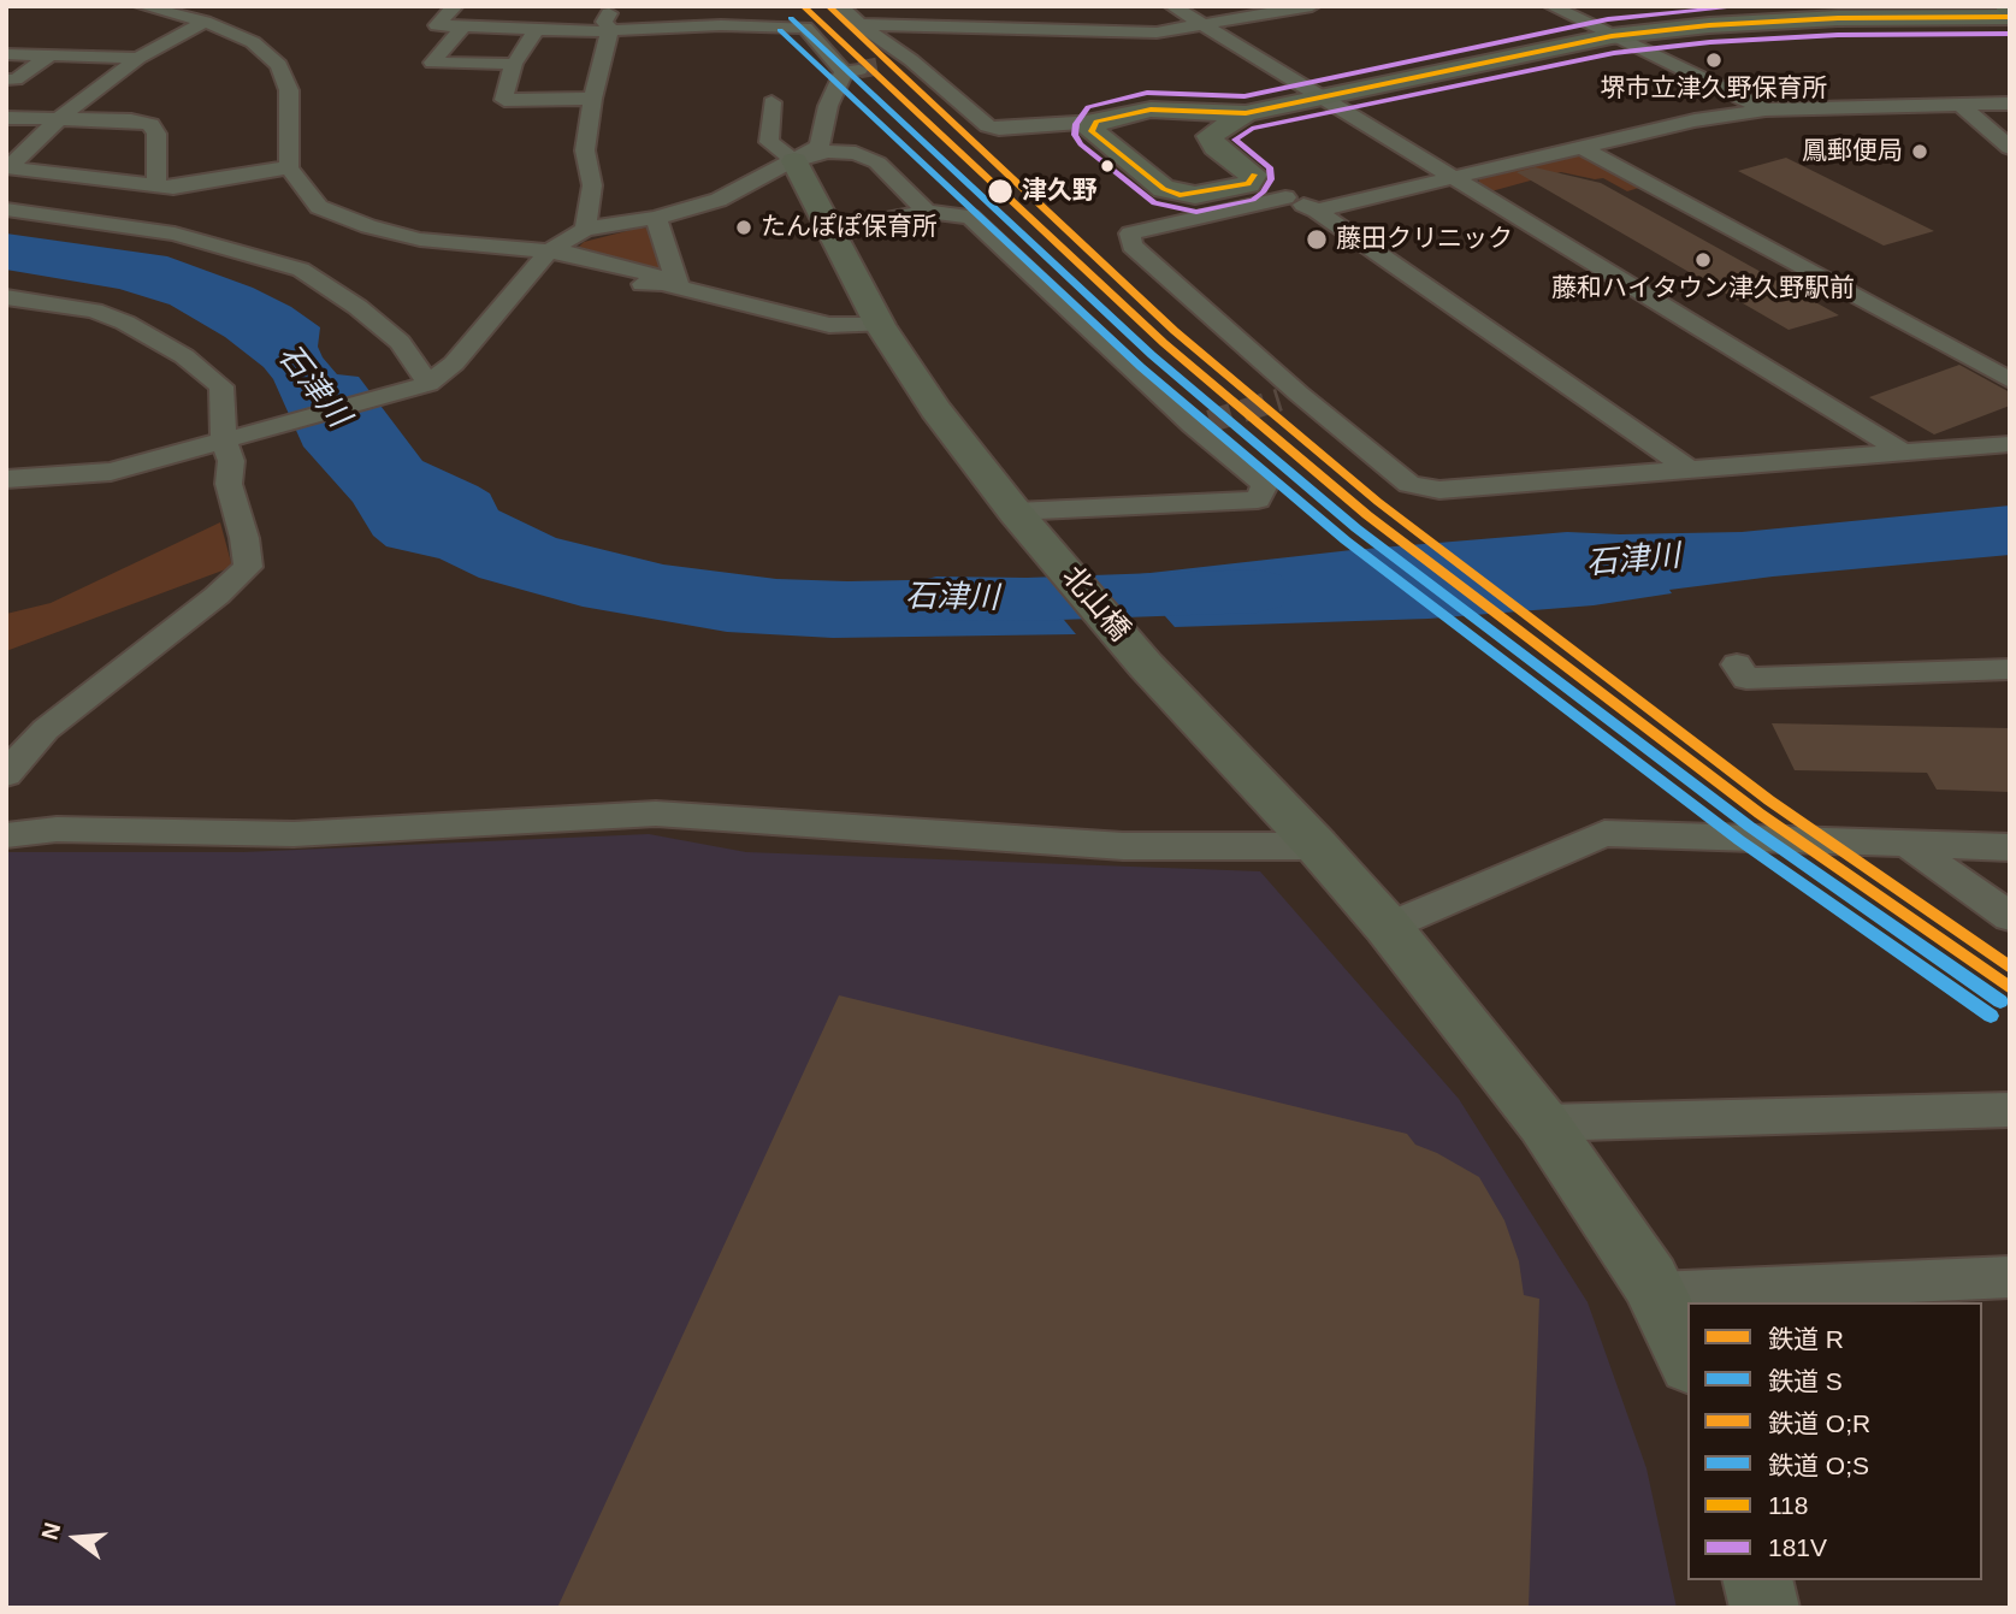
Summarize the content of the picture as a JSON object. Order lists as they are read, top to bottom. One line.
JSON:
{"streets":{"street":["北山橋"]},"water":["石津川"],"places":["堺市立津久野保育所","鳳郵便局","津久野","たんぽぽ保育所","藤田クリニック","藤和ハイタウン津久野駅前"],"lines":["rail line R","rail line O;R","transit line 181V","transit line 118","rail line S","rail line O;S"],"legend":["鉄道 R","鉄道 S","鉄道 O;R","鉄道 O;S","118","181V"],"north":"left"}
